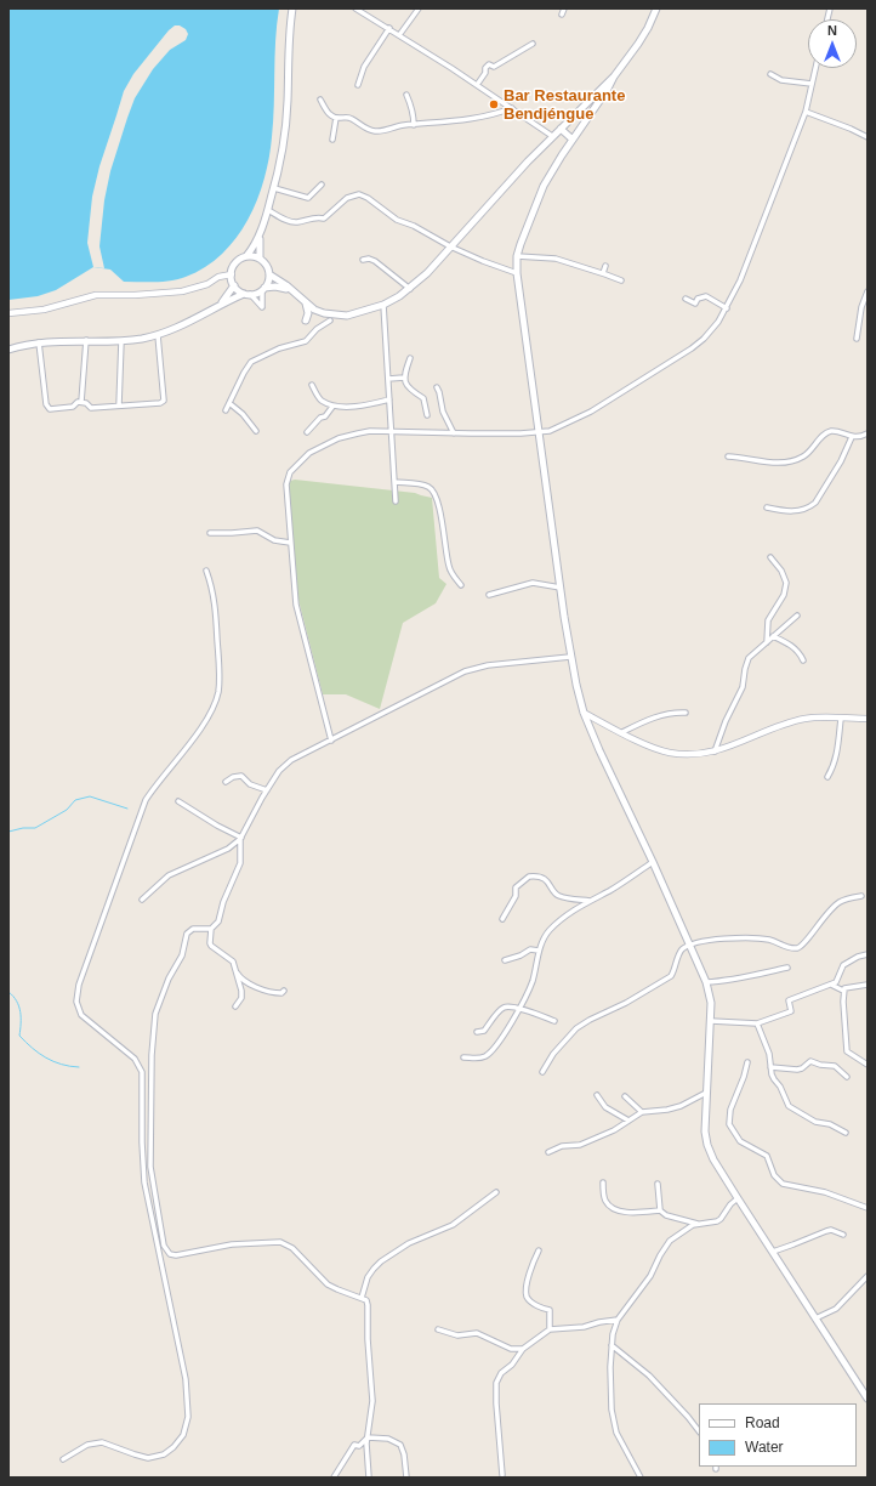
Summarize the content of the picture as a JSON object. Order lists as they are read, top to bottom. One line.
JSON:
{"places":["Bar Restaurante Bendjéngue"],"legend":["Road","Water"],"north":"top"}
